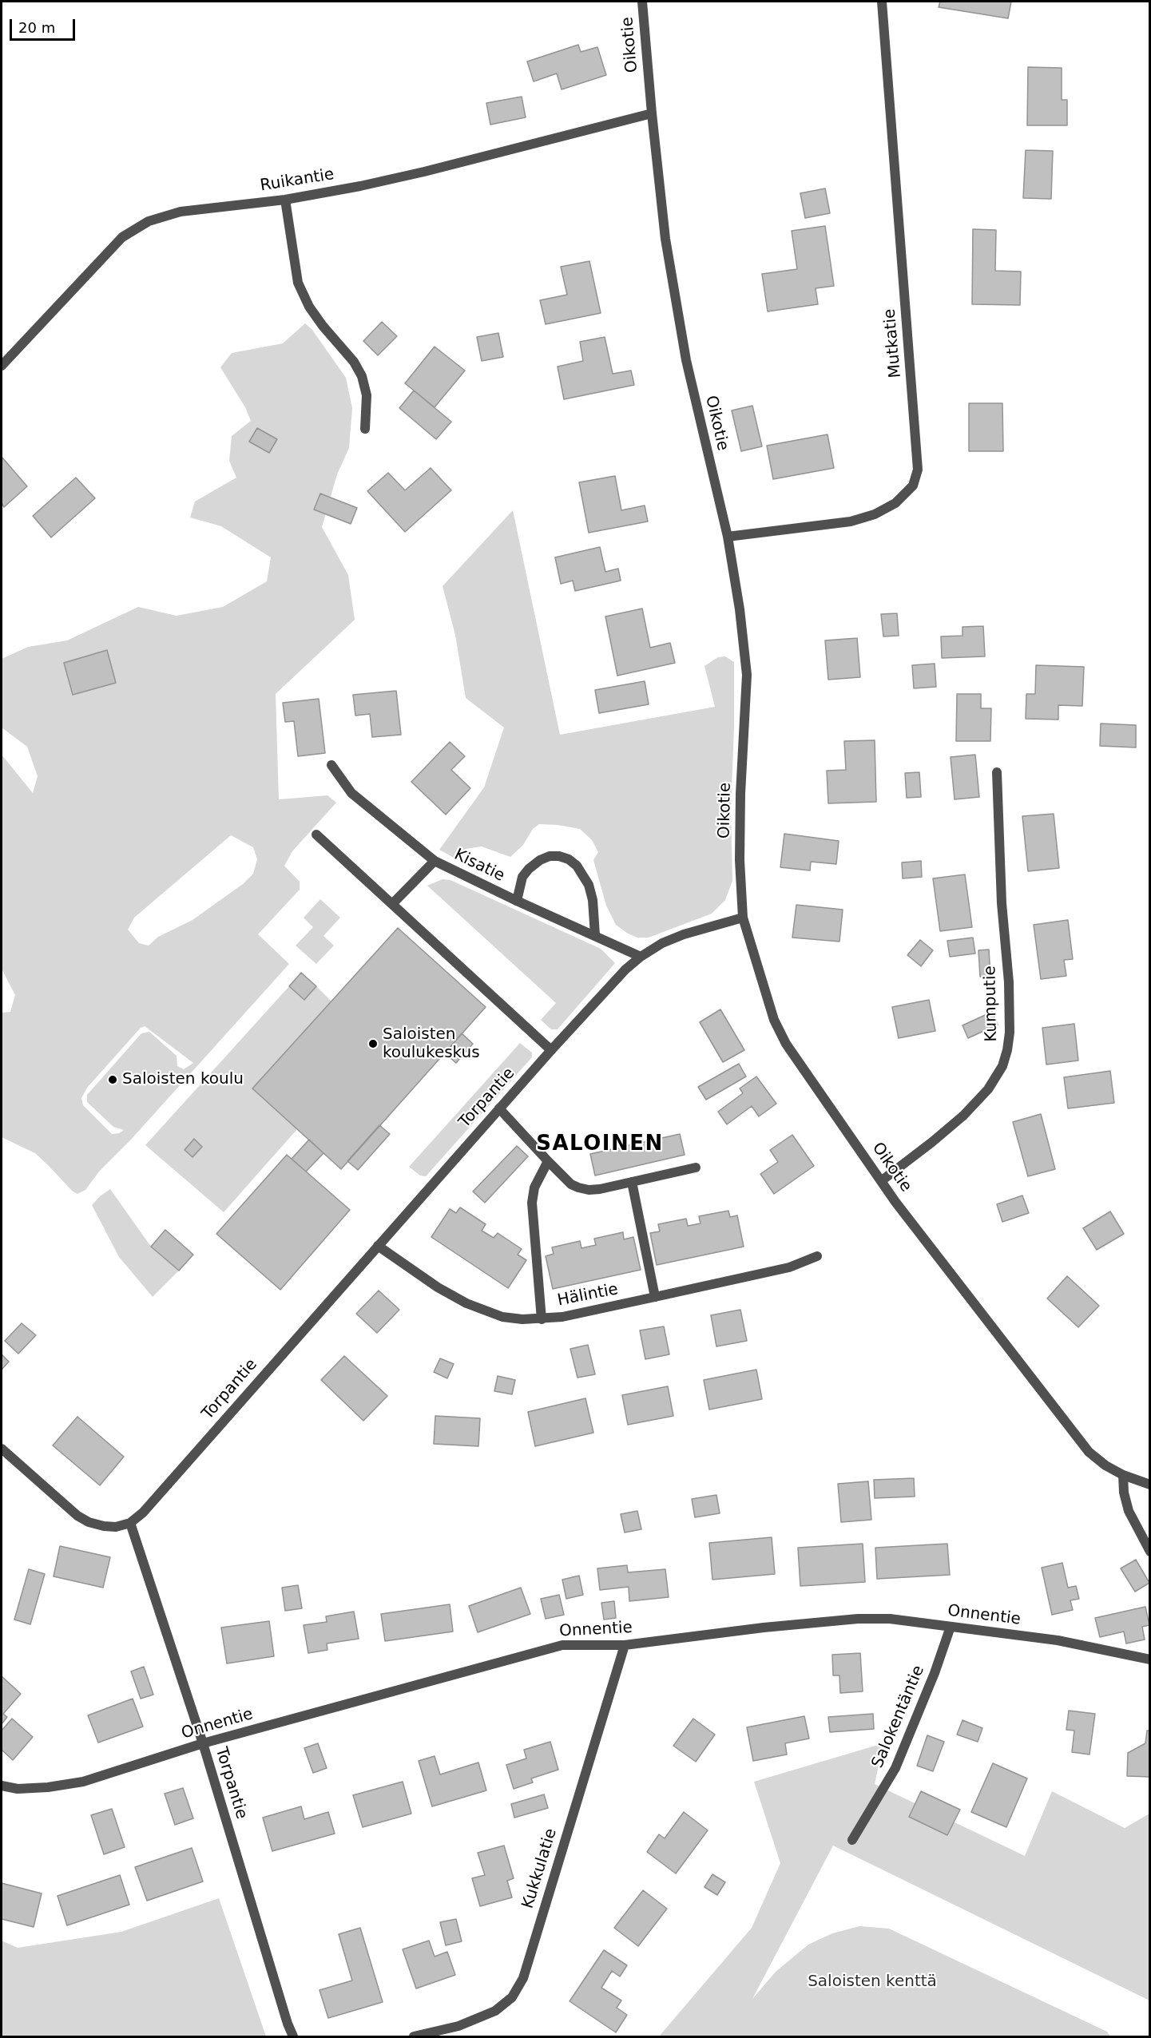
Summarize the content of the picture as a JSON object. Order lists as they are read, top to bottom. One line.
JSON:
{"streets":{"street":["Oikotie","Ruikantie","Mutkatie","Kisatie","Kumputie","Torpantie","Hälintie","Onnentie","Salokentäntie","Kukkulatie"]},"crossings":[["Oikotie","Ruikantie"],["Oikotie","Mutkatie"],["Oikotie","Kumputie"],["Oikotie","Torpantie"],["Kisatie","Torpantie"],["Torpantie","Hälintie"],["Torpantie","Onnentie"],["Onnentie","Salokentäntie"],["Onnentie","Kukkulatie"]],"districts":["SALOINEN"],"parks":["Saloisten kenttä"],"places":["Saloisten koulukeskus","Saloisten koulu"],"scale_bar":"20 m"}
